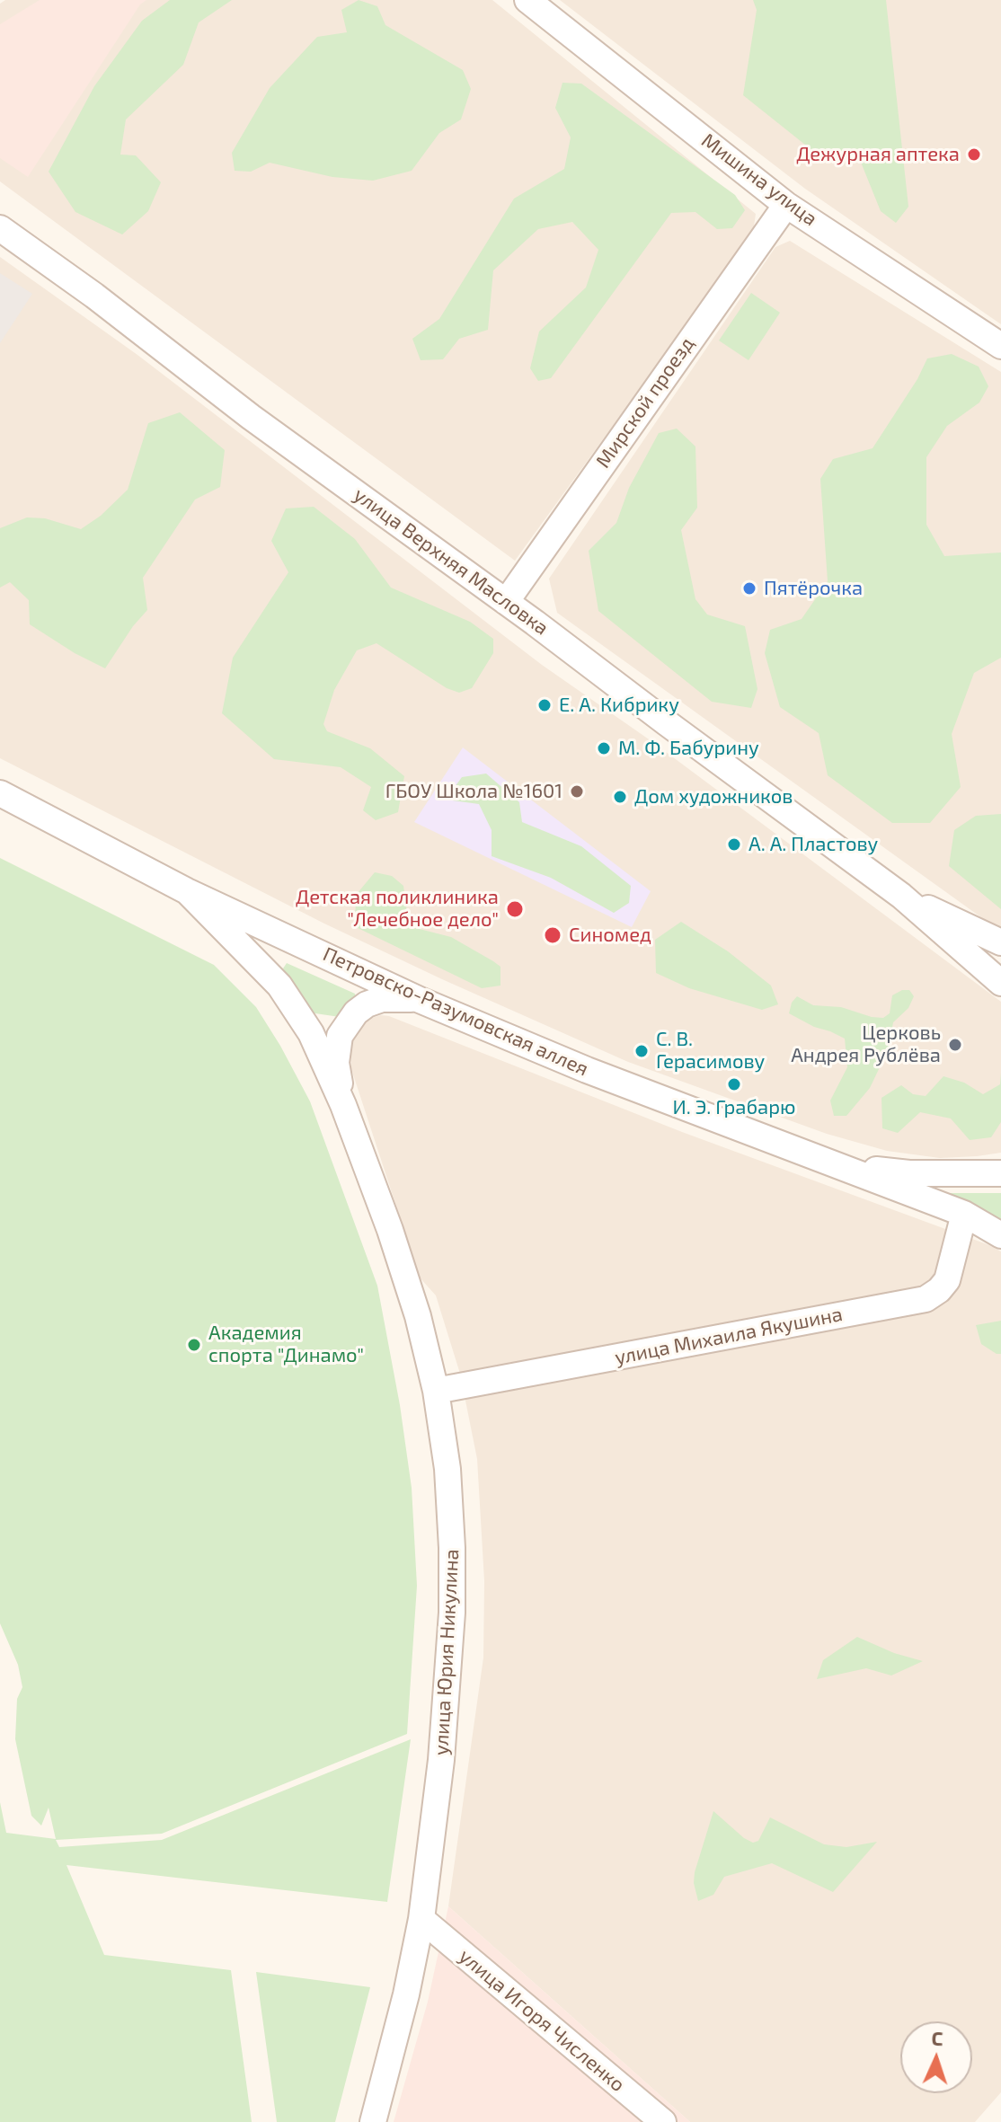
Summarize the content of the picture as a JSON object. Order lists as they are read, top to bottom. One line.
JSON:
{"streets":{"street":["Мишина улица","Мирской проезд","улица Верхняя Масловка","Петровско-Разумовская аллея","улица Михаила Якушина","улица Юрия Никулина","улица Игоря Численко"]},"crossings":[["Мишина улица","Мирской проезд"],["Мирской проезд","улица Верхняя Масловка"],["Петровско-Разумовская аллея","улица Михаила Якушина"],["Петровско-Разумовская аллея","улица Юрия Никулина"],["улица Михаила Якушина","улица Юрия Никулина"],["улица Юрия Никулина","улица Игоря Численко"]],"places":["Дежурная аптека","Пятёрочка","Е. А. Кибрику","М. Ф. Бабурину","ГБОУ Школа №1601","Дом художников","А. А. Пластову","Детская поликлиника \"Лечебное дело\"","Синомед","Церковь Андрея Рублёва","С. В. Герасимову","И. Э. Грабарю","Академия спорта \"Динамо\""],"north":"top"}
